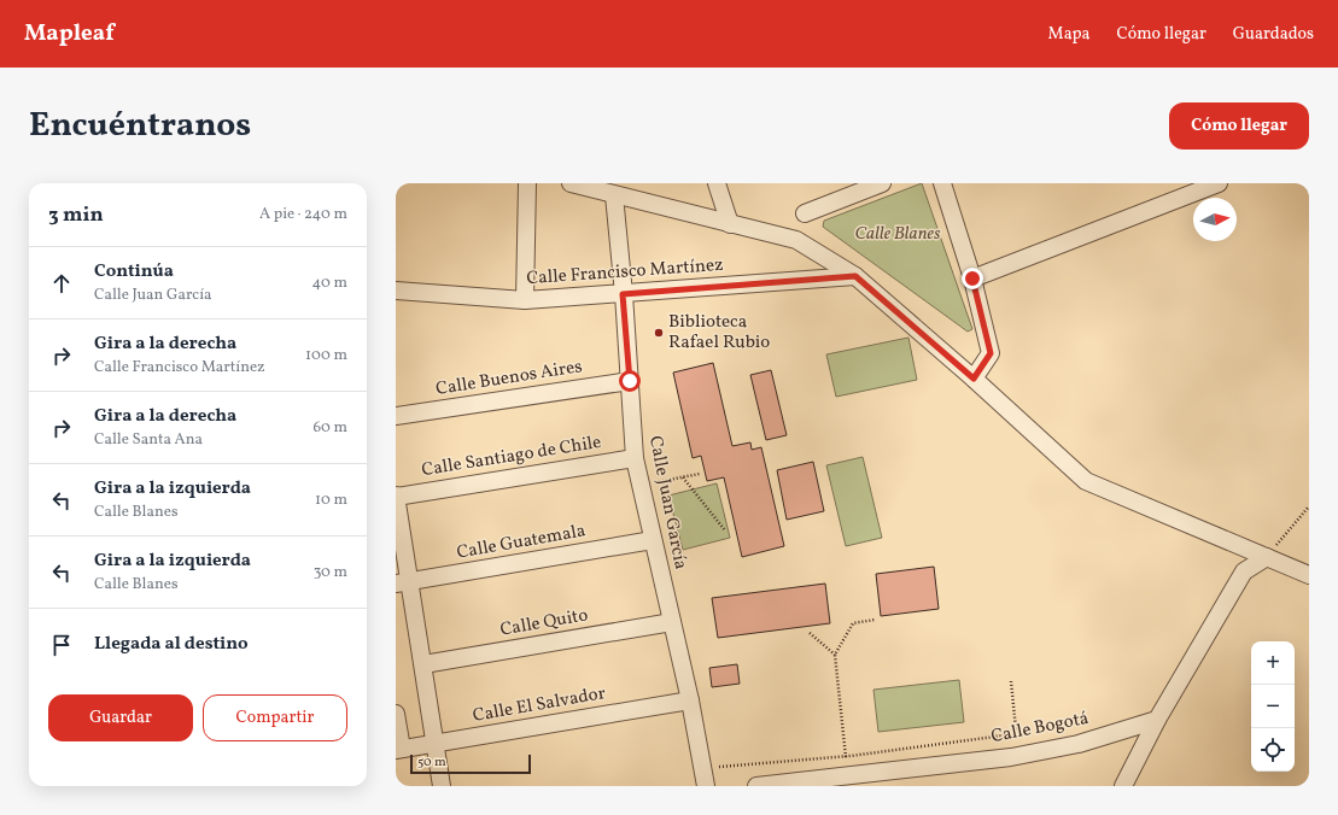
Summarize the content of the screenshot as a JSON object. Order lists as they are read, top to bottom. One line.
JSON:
{"streets":{"street":["Calle Francisco Martínez","Calle Buenos Aires","Calle Santiago de Chile","Calle Juan García","Calle Guatemala","Calle Quito","Calle El Salvador","Calle Bogotá"]},"crossings":[["Calle Francisco Martínez","Calle Juan García"],["Calle Buenos Aires","Calle Juan García"],["Calle Santiago de Chile","Calle Juan García"],["Calle Juan García","Calle Guatemala"],["Calle Juan García","Calle Quito"],["Calle Juan García","Calle El Salvador"]],"parks":["Calle Blanes"],"places":["Biblioteca Rafael Rubio"],"scale_bar":"50 m","north":"right","page":{"header":"Mapleaf","nav":["Mapa","Cómo llegar","Guardados"],"title":"Encuéntranos","buttons":["Cómo llegar",["Guardar","Compartir"]],"heading":["3 min","A pie · 240 m"],"list":[["Continúa","Calle Juan García","40 m"],["Gira a la derecha","Calle Francisco Martínez","100 m"],["Gira a la derecha","Calle Santa Ana","60 m"],["Gira a la izquierda","Calle Blanes","10 m"],["Gira a la izquierda","Calle Blanes","30 m"],"Llegada al destino"],"map_buttons":["+","−"],"scale":"50 m"}}
